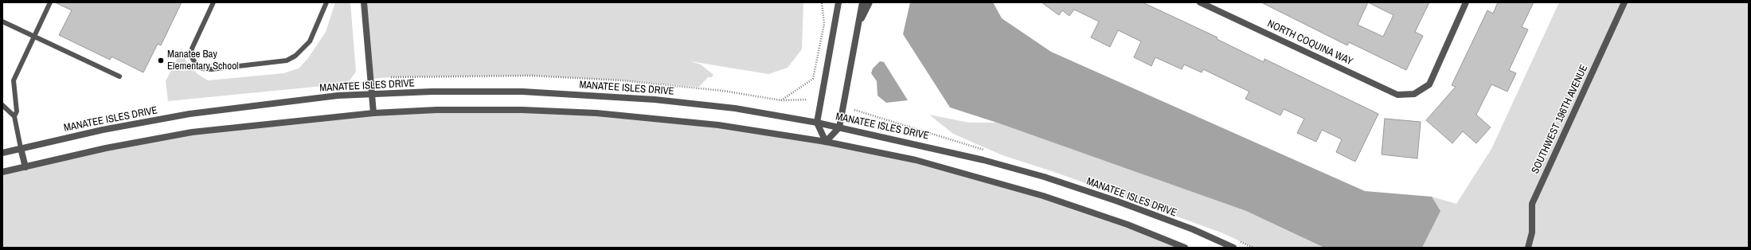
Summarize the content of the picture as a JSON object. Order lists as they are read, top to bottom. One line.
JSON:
{"streets":{"street":["NORTH COQUINA WAY","MANATEE ISLES DRIVE","SOUTHWEST 196TH AVENUE"]},"places":["Manatee Bay Elementary School"]}
